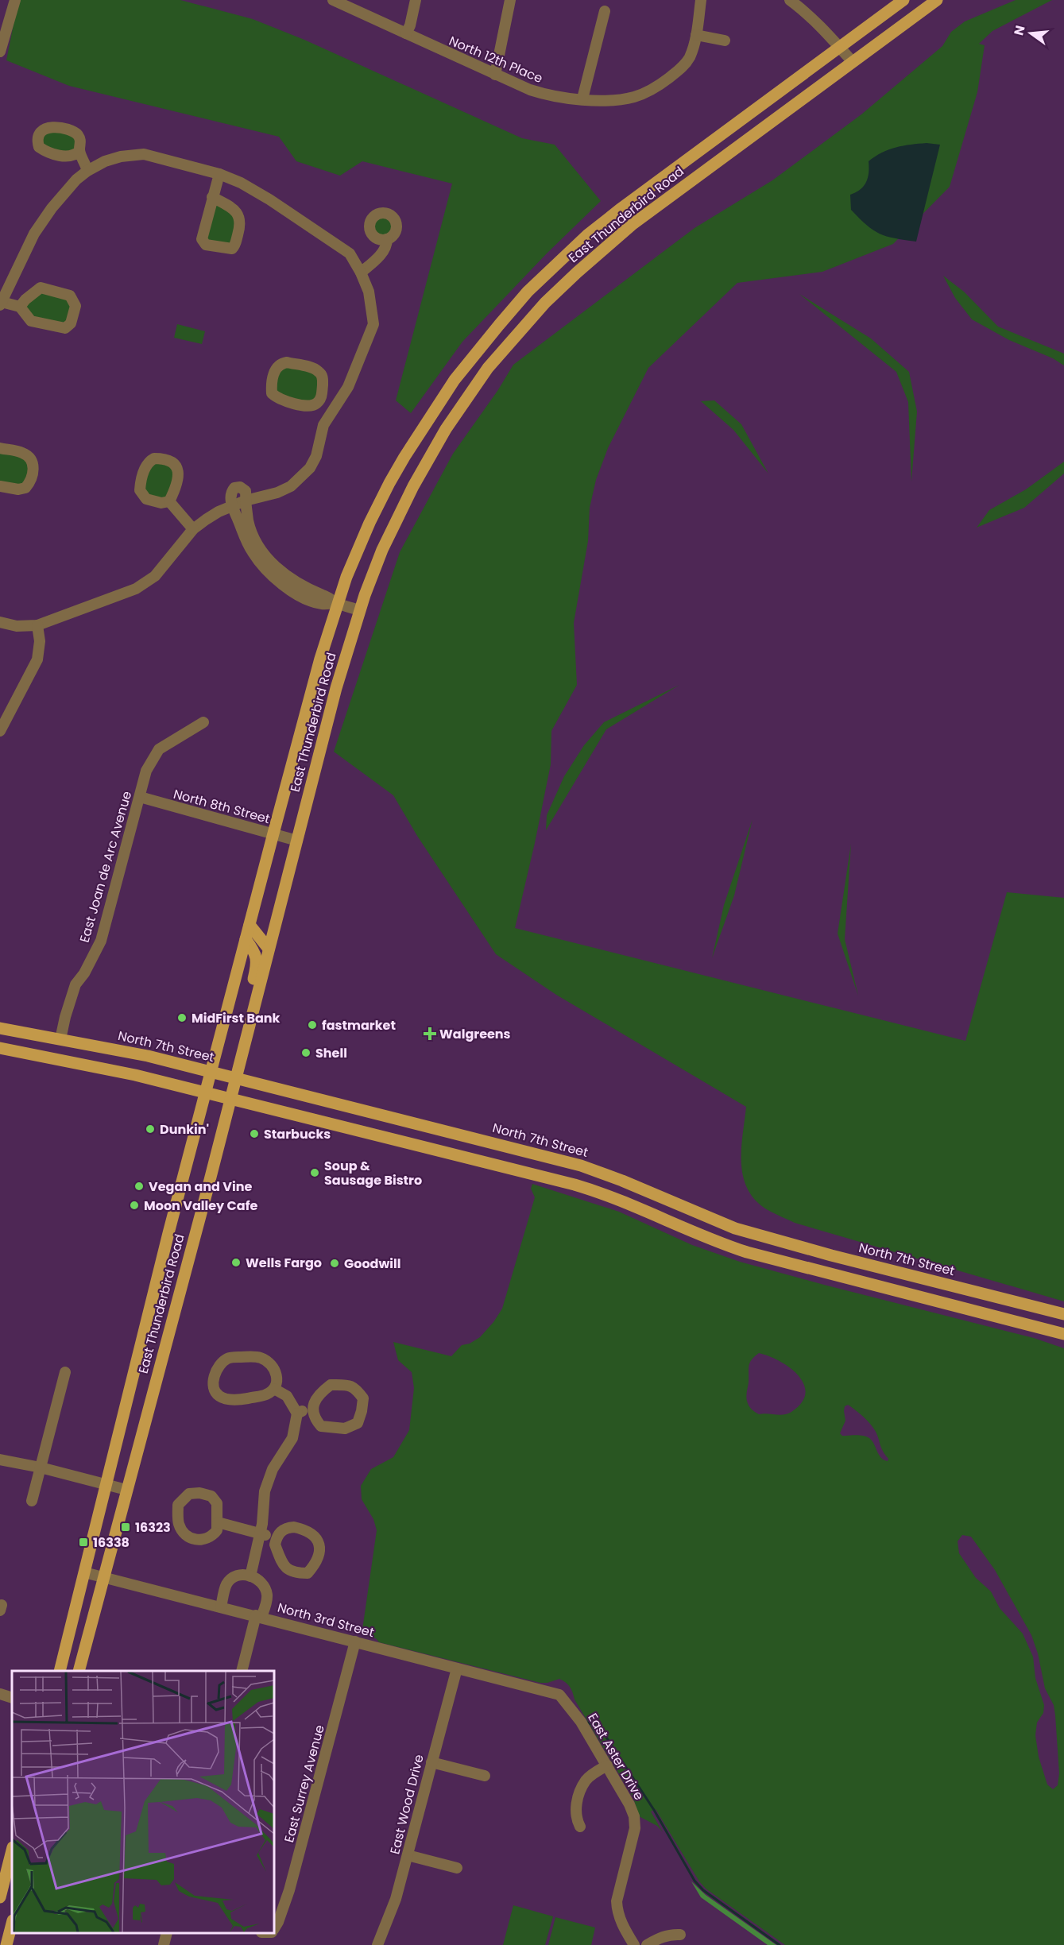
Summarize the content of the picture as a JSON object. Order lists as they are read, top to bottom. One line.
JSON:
{"streets":{"main road":["East Thunderbird Road","North 7th Street"],"street":["North 12th Place","North 8th Street","East Joan de Arc Avenue","North 3rd Street","East Aster Drive","East Surrey Avenue","East Wood Drive"]},"crossings":[["East Thunderbird Road","North 8th Street"],["East Thunderbird Road","North 7th Street"],["East Thunderbird Road","North 3rd Street"],["North 8th Street","East Joan de Arc Avenue"],["East Joan de Arc Avenue","North 7th Street"],["North 3rd Street","East Aster Drive"],["North 3rd Street","East Surrey Avenue"],["North 3rd Street","East Wood Drive"]],"places":{"other":["MidFirst Bank","fastmarket","Shell","Dunkin'","Starbucks","Soup & Sausage Bistro","Vegan and Vine","Moon Valley Cafe","Wells Fargo","Goodwill"],"health":["Walgreens"],"transit":["16323","16338"]},"north":"left"}
